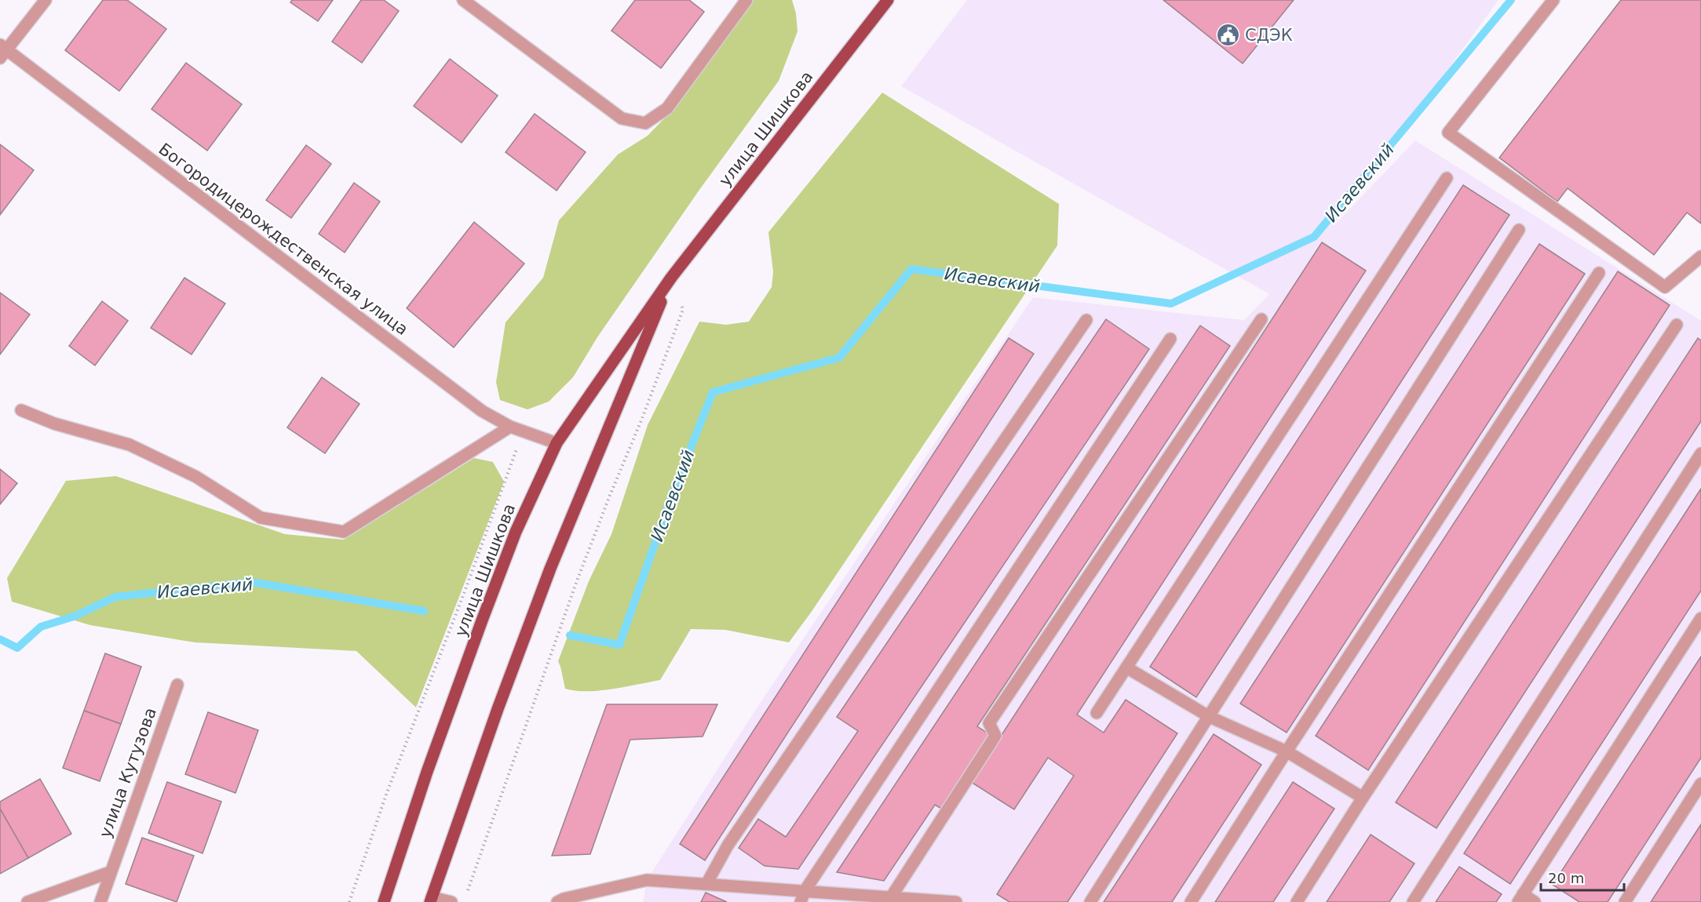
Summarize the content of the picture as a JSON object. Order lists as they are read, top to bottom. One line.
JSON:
{"streets":{"main road":["улица Шишкова"],"street":["Богородицерождественская улица","улица Кутузова"]},"crossings":[["улица Шишкова","Богородицерождественская улица"]],"water":["Исаевский"],"places":{"public building":["СДЭК"]},"scale_bar":"20 m"}
